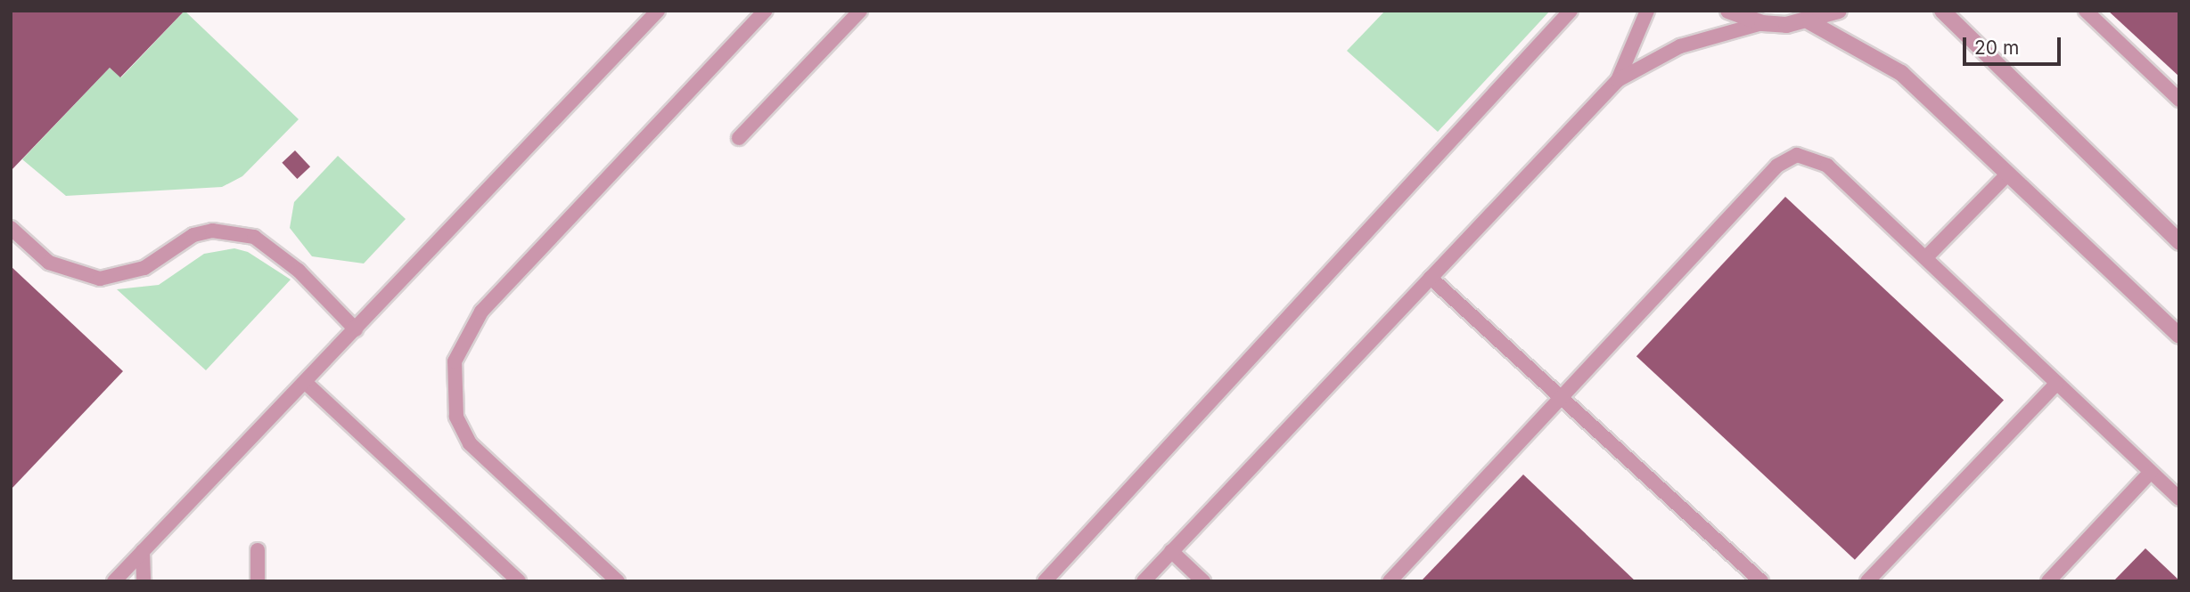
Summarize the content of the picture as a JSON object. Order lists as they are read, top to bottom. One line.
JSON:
{"scale_bar":"20 m"}
